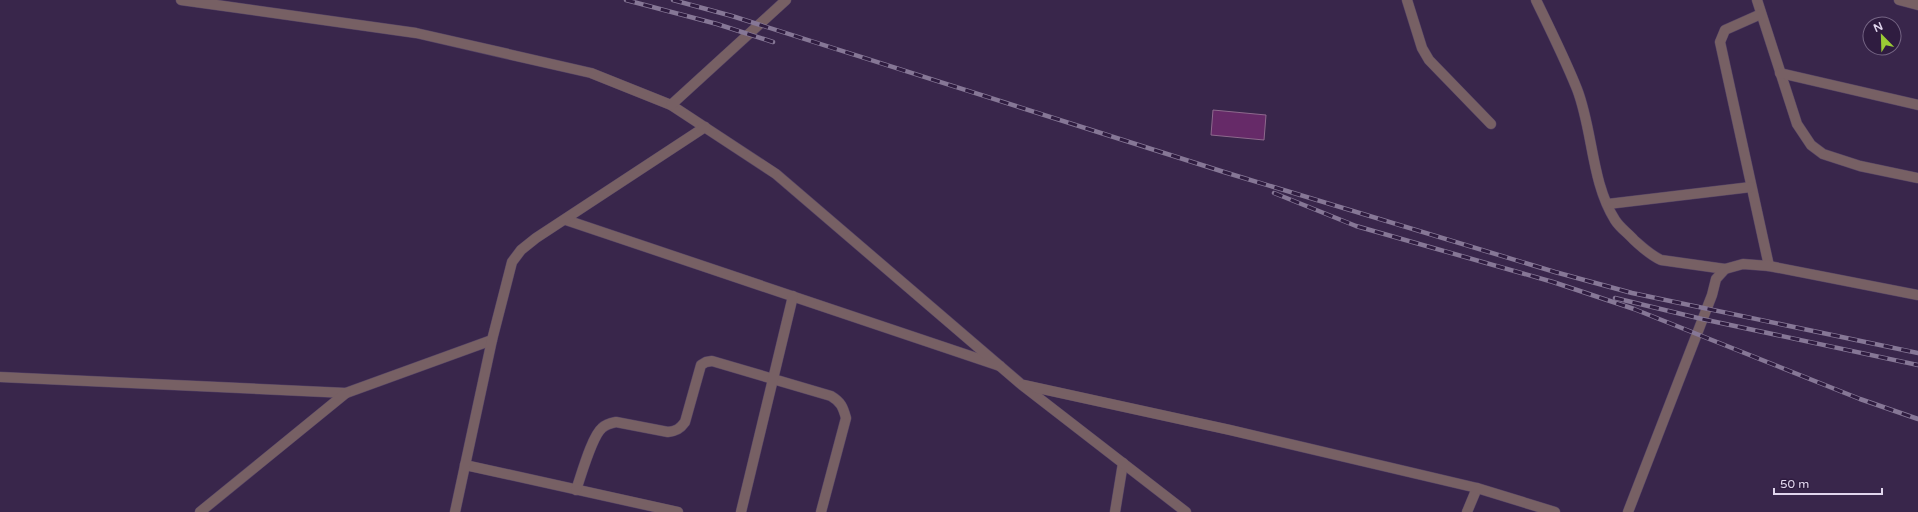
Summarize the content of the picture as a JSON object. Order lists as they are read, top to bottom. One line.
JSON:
{"scale_bar":"50 m","north":"top left"}
